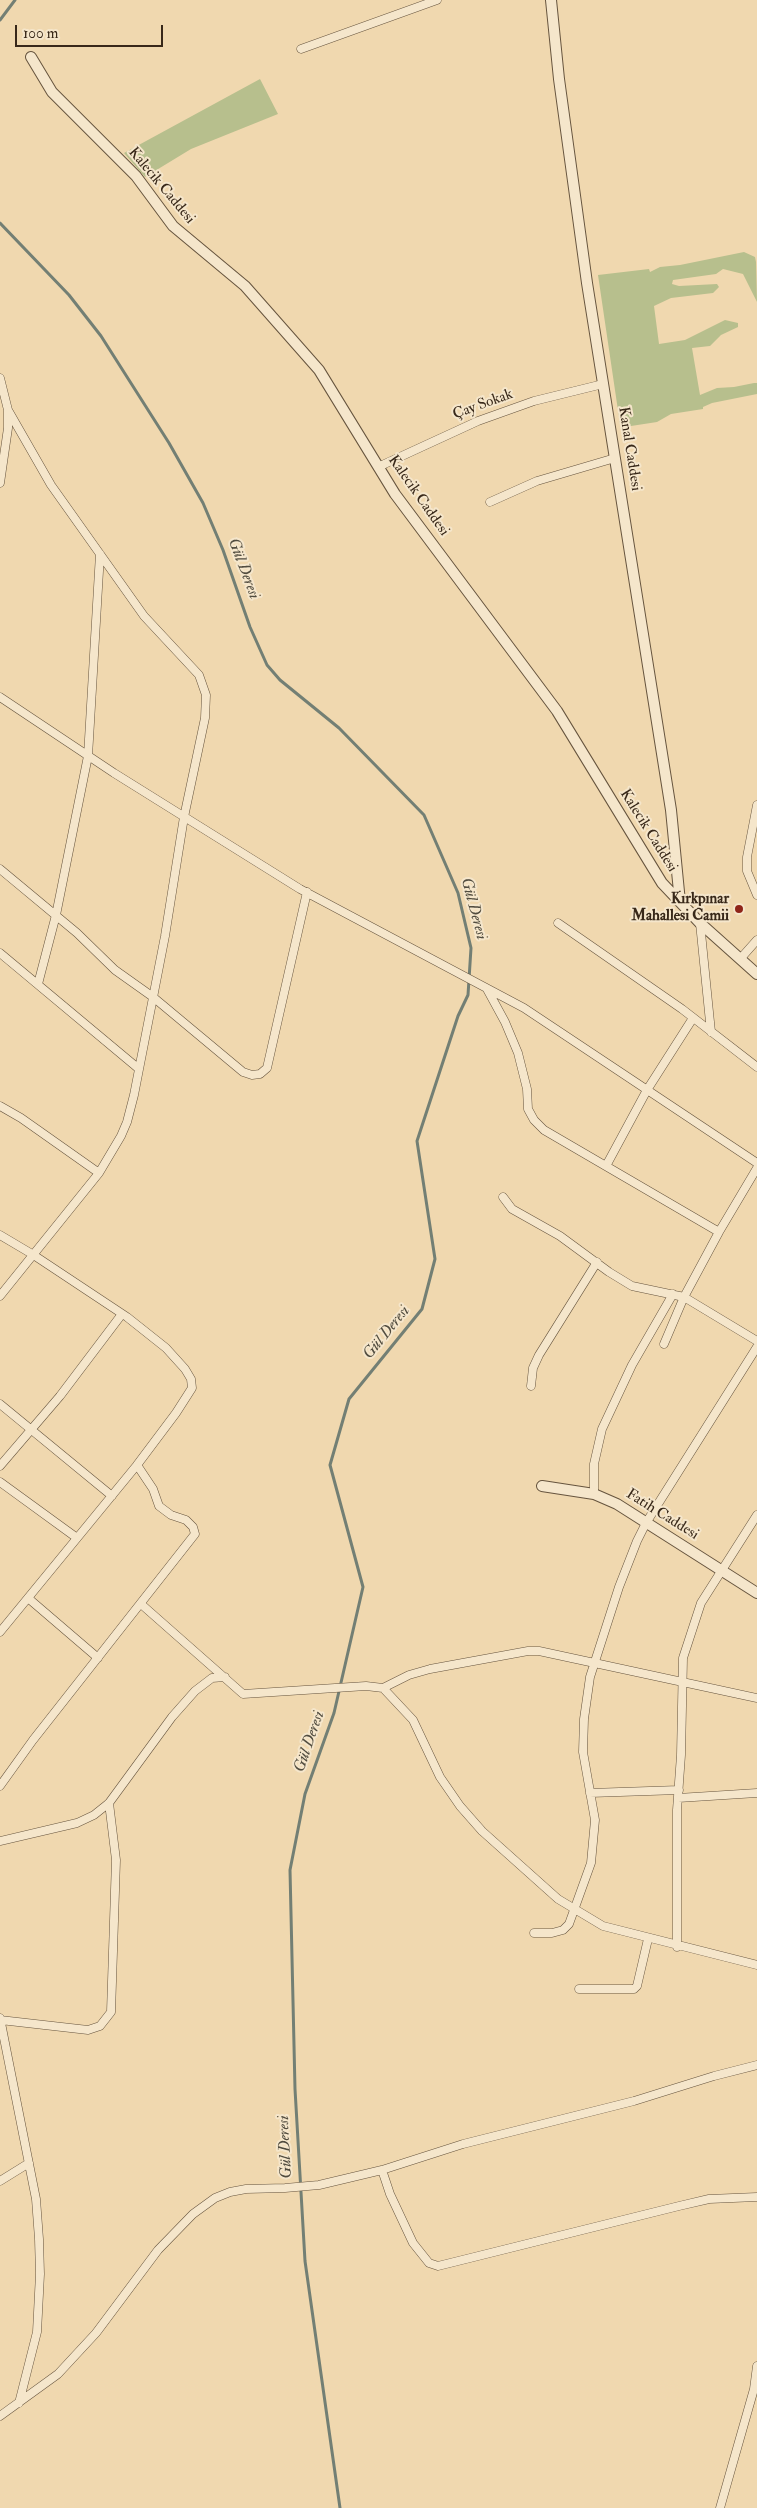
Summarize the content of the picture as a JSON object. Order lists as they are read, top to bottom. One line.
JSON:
{"streets":{"street":["Kalecik Caddesi","Çay Sokak","Kanal Caddesi","Fatih Caddesi"]},"crossings":[["Kalecik Caddesi","Çay Sokak"],["Kalecik Caddesi","Kanal Caddesi"],["Çay Sokak","Kanal Caddesi"]],"water":["Gül Deresi"],"places":["Kırkpınar Mahallesi Camii"],"scale_bar":"100 m"}
